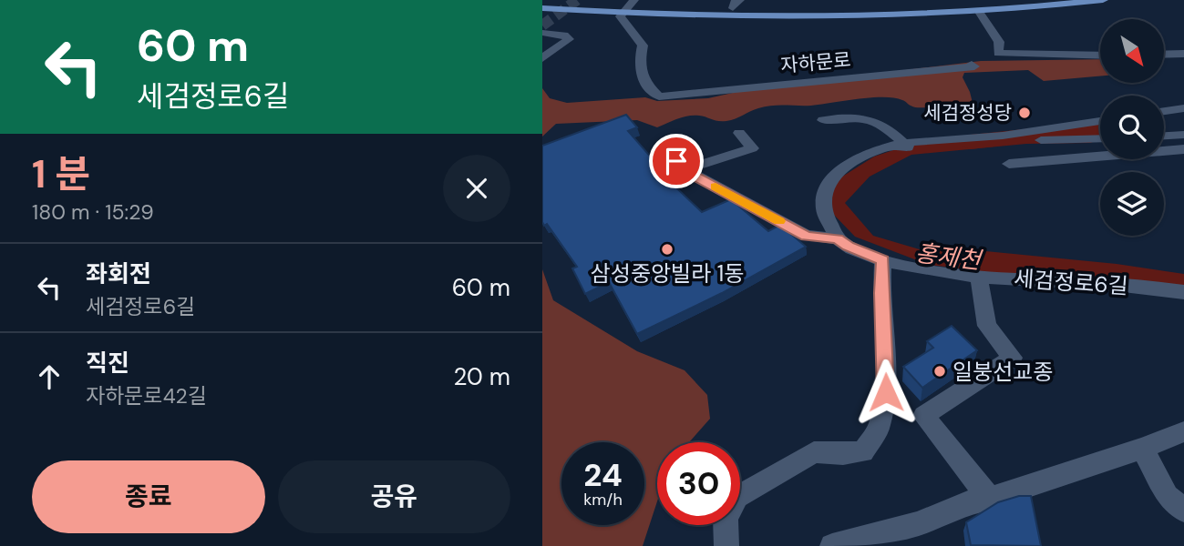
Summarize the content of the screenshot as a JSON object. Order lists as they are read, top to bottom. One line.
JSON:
{"streets":{"street":["자하문로","세검정로6길"]},"water":["홍제천"],"places":["세검정성당","삼성중앙빌라 1동","일붕선교종"],"north":"bottom right","page":{"turn":["60 m","세검정로6길"],"heading":["1 분","180 m · 15:29"],"list":[{"name":"좌회전","note":"세검정로6길","value":"60 m"},{"name":"직진","note":"자하문로42길","value":"20 m"}],"speed":"24 km/h","limit":"30","buttons":["종료","공유"]}}
